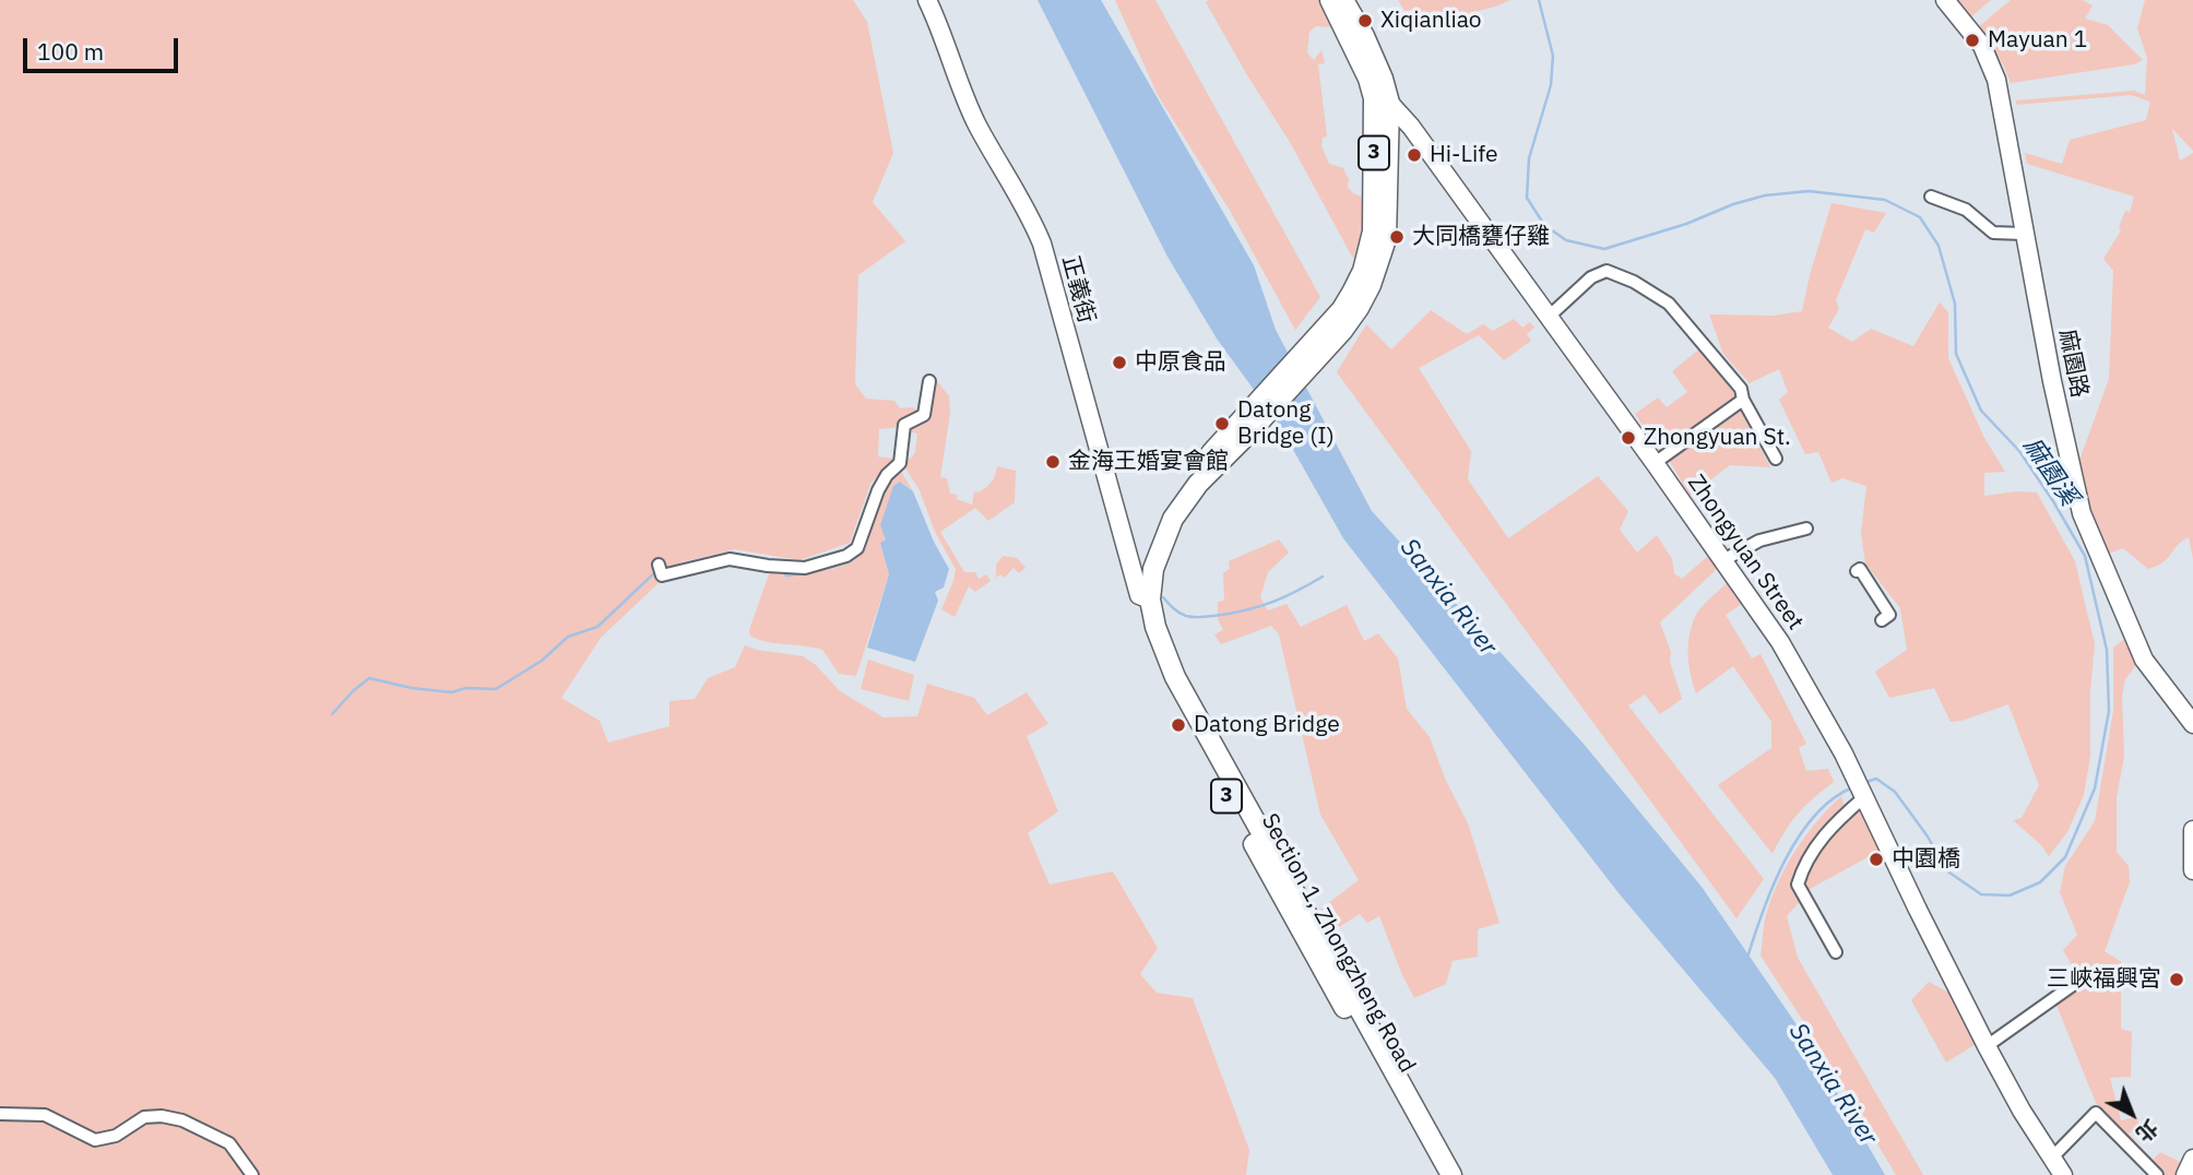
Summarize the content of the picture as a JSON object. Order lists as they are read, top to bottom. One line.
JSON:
{"streets":{"main road":["3","Section 1, Zhongzheng Road"],"street":["正義街","麻園路","Zhongyuan Street"]},"crossings":[["3","Zhongyuan Street"],["3","Section 1, Zhongzheng Road"],["正義街","Section 1, Zhongzheng Road"],["Zhongyuan Street","Section 1, Zhongzheng Road"]],"water":["麻園溪","Sanxia River"],"places":["Xiqianliao","Mayuan 1","Hi-Life","大同橋甕仔雞","中原食品","Datong Bridge (I)","Zhongyuan St.","金海王婚宴會館","Datong Bridge","中園橋","三峽福興宮"],"scale_bar":"100 m","north":"bottom right"}
